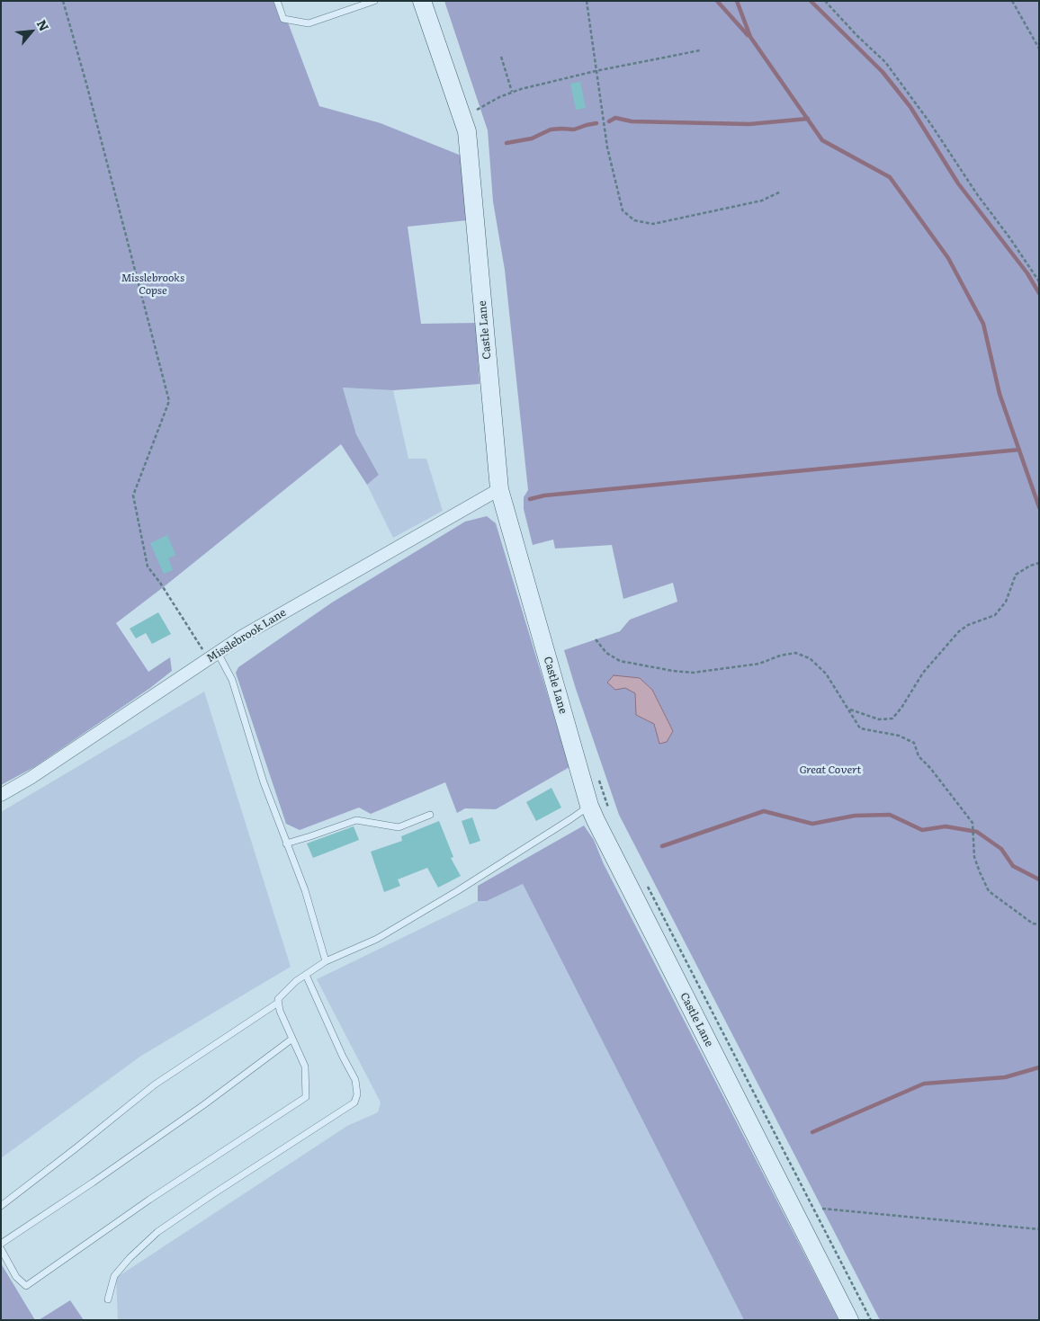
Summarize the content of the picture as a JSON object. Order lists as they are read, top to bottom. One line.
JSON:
{"streets":{"street":["Castle Lane","Misslebrook Lane"]},"crossings":[["Castle Lane","Misslebrook Lane"]],"parks":["Misslebrooks Copse","Great Covert"],"north":"top right"}
